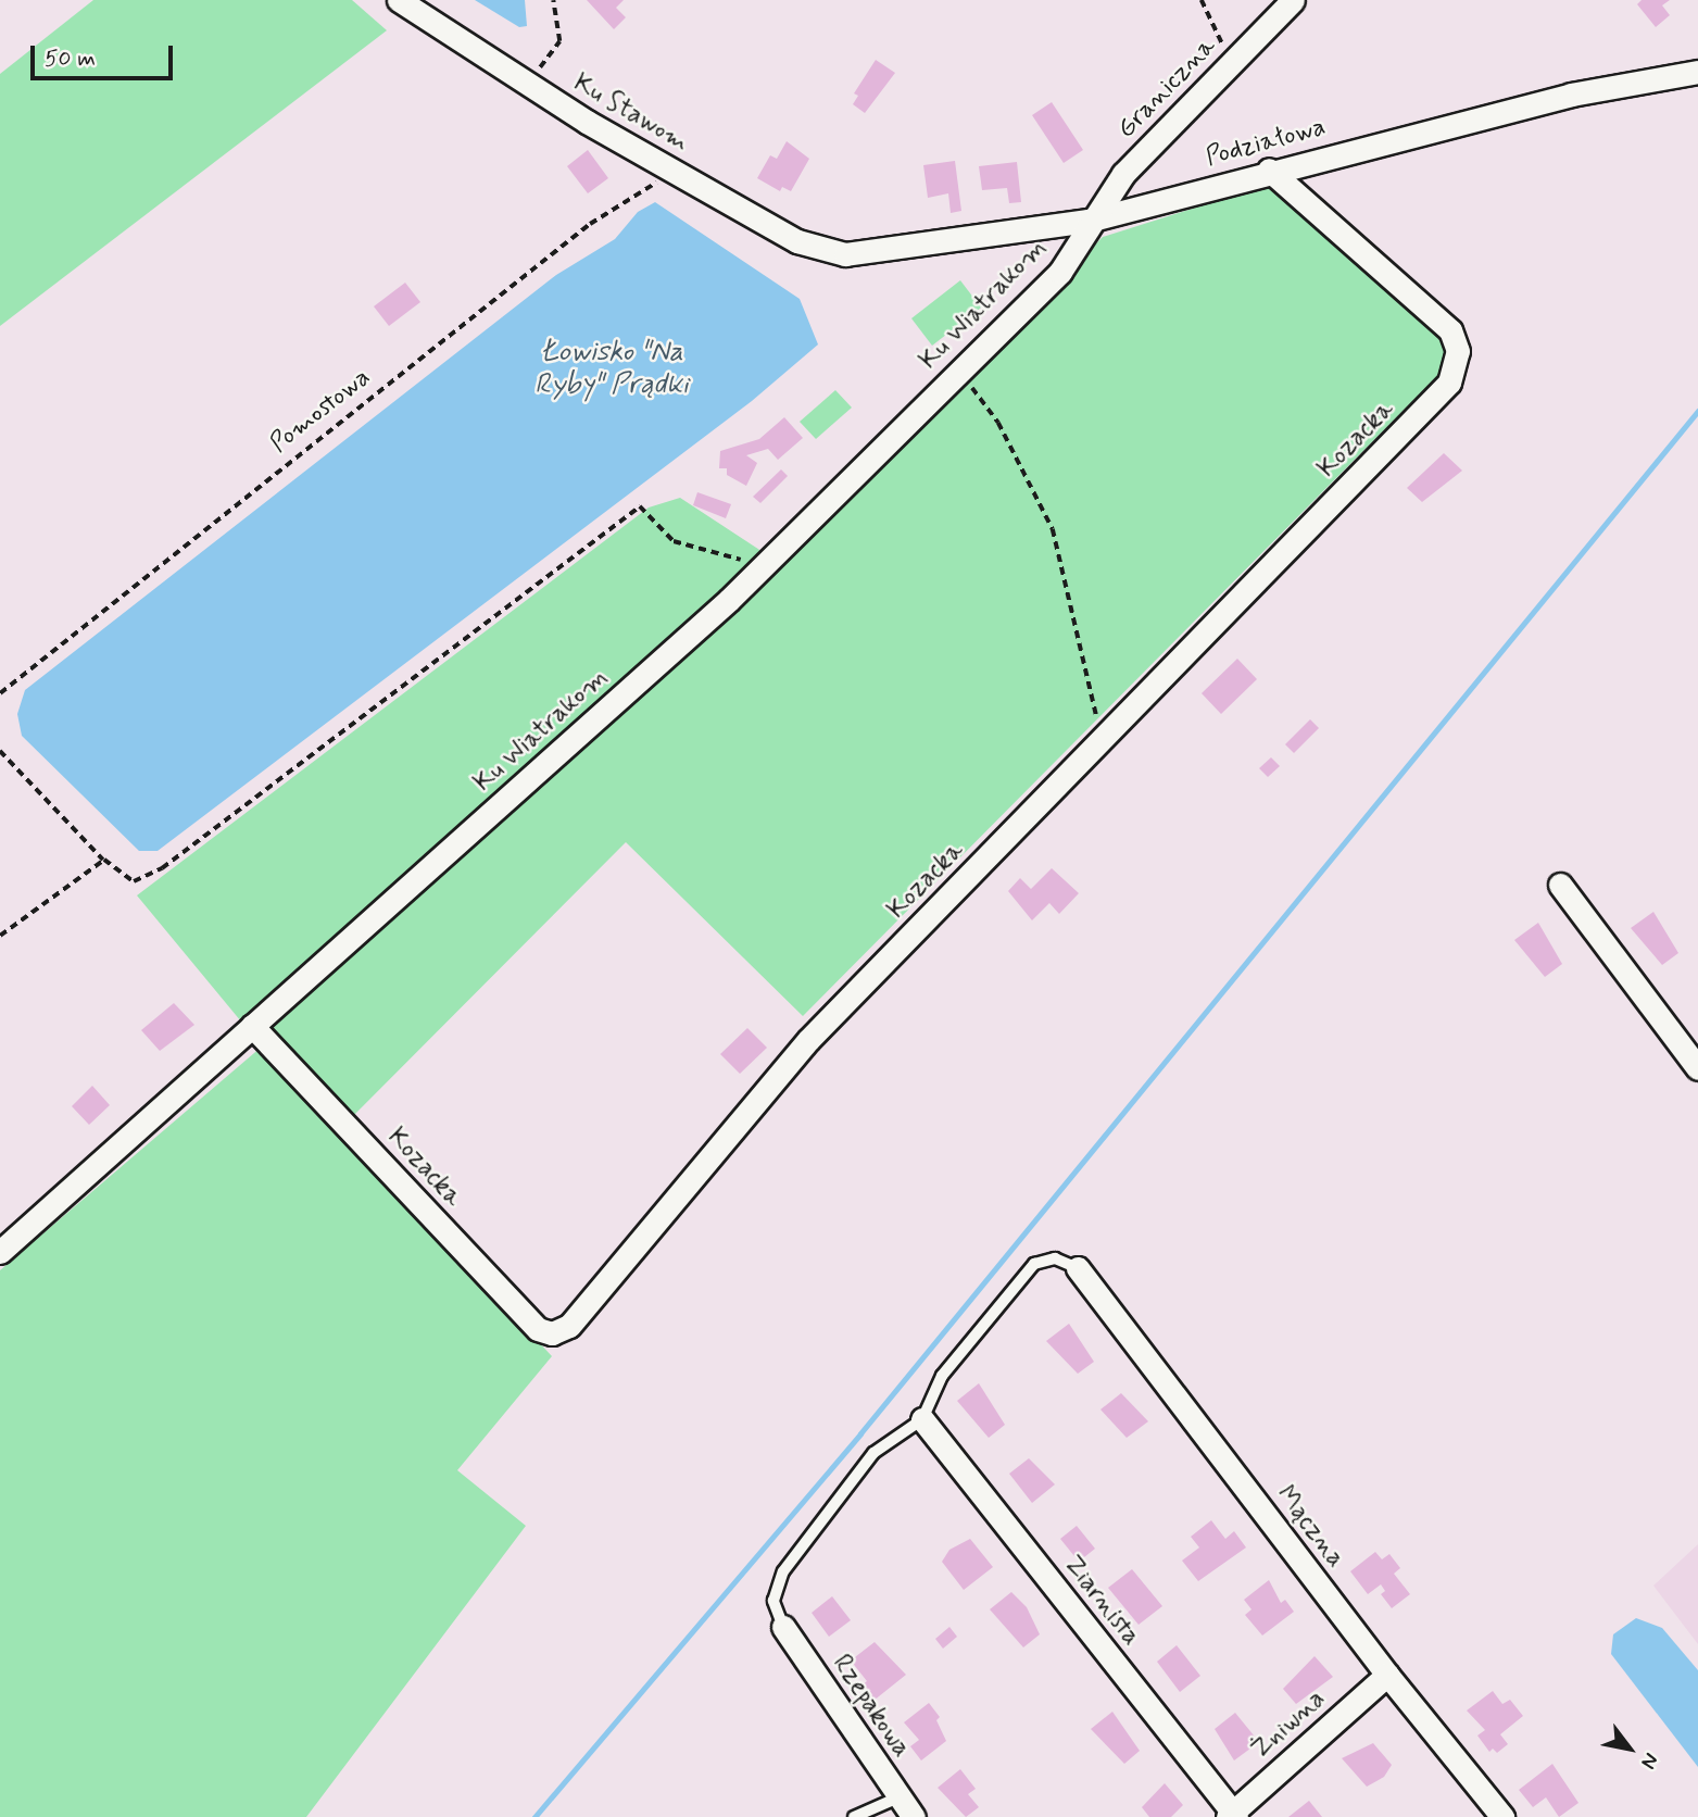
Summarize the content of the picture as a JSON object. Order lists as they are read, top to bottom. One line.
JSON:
{"streets":{"street":["Graniczna","Ku Stawom","Podziałowa","Ku Wiatrakom","Kozacka","Mączna","Ziarnista","Rzepakowa","Żniwna"],"path":["Pomostowa"]},"crossings":[["Graniczna","Podziałowa"],["Graniczna","Ku Wiatrakom"],["Ku Stawom","Podziałowa"],["Ku Stawom","Pomostowa"],["Podziałowa","Ku Wiatrakom"],["Podziałowa","Kozacka"],["Ku Wiatrakom","Kozacka"],["Mączna","Żniwna"],["Ziarnista","Żniwna"]],"water":["Łowisko \"Na Ryby\" Prądki"],"scale_bar":"50 m","north":"bottom right"}
